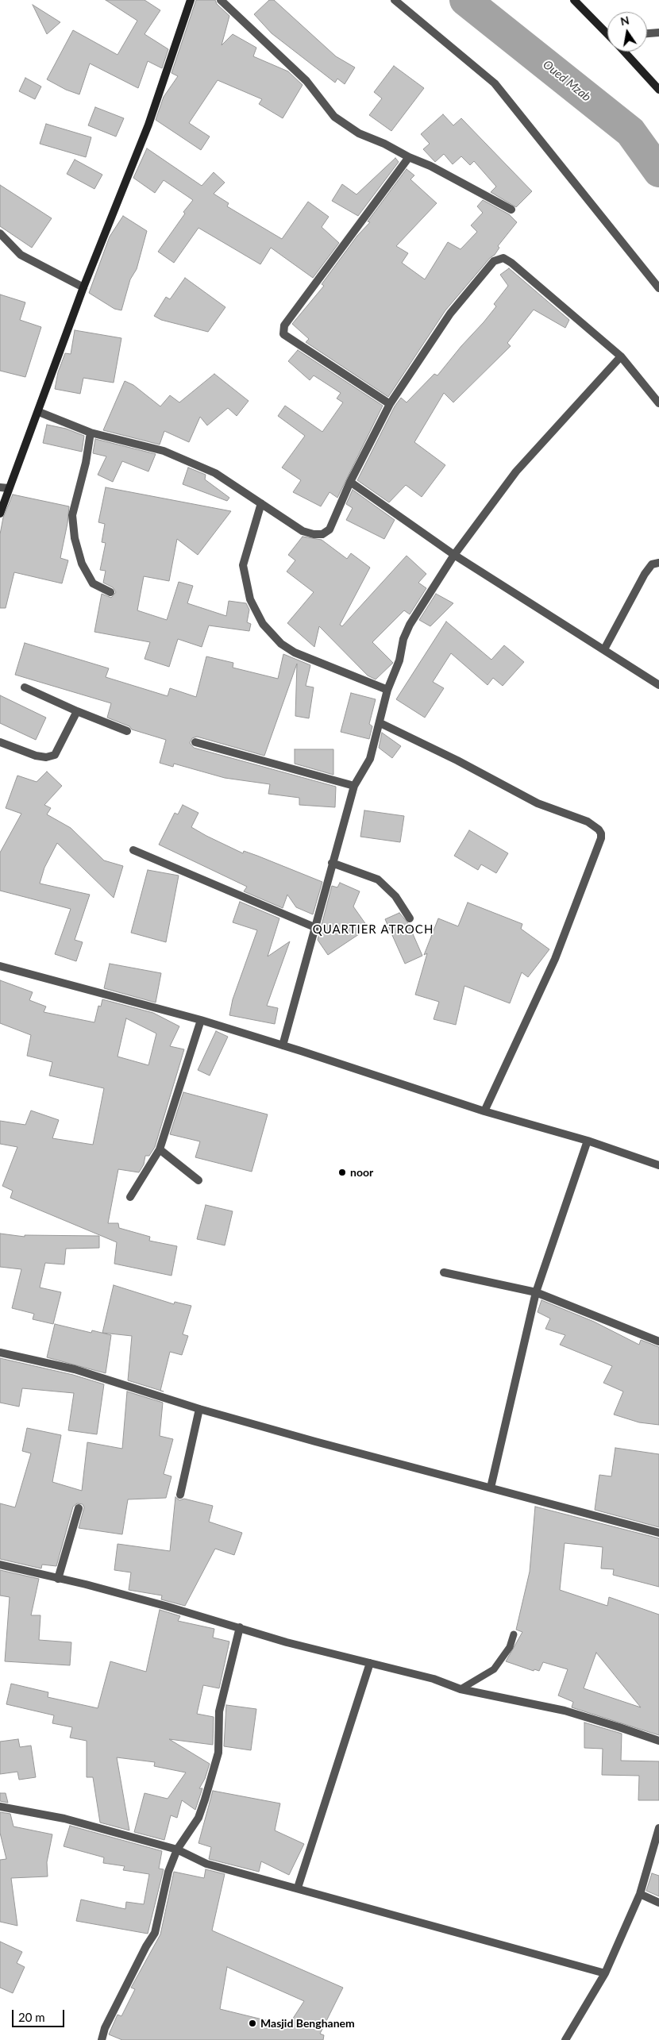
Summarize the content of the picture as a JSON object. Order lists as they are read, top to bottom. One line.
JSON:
{"districts":["QUARTIER ATROCH"],"water":["Oued Mzab"],"places":["noor","Masjid Benghanem"],"scale_bar":"20 m","north":"top"}
